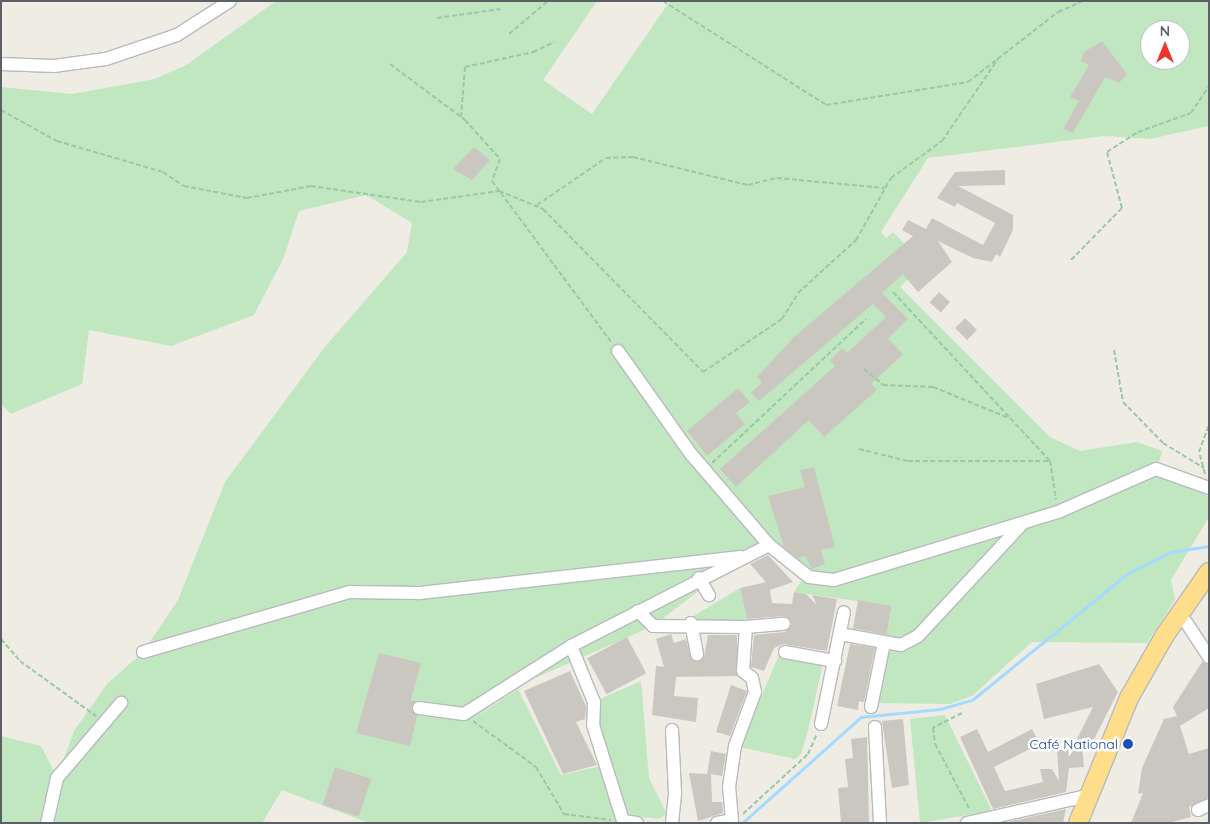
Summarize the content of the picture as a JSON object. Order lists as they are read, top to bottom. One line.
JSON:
{"places":["Café National"],"north":"top"}
